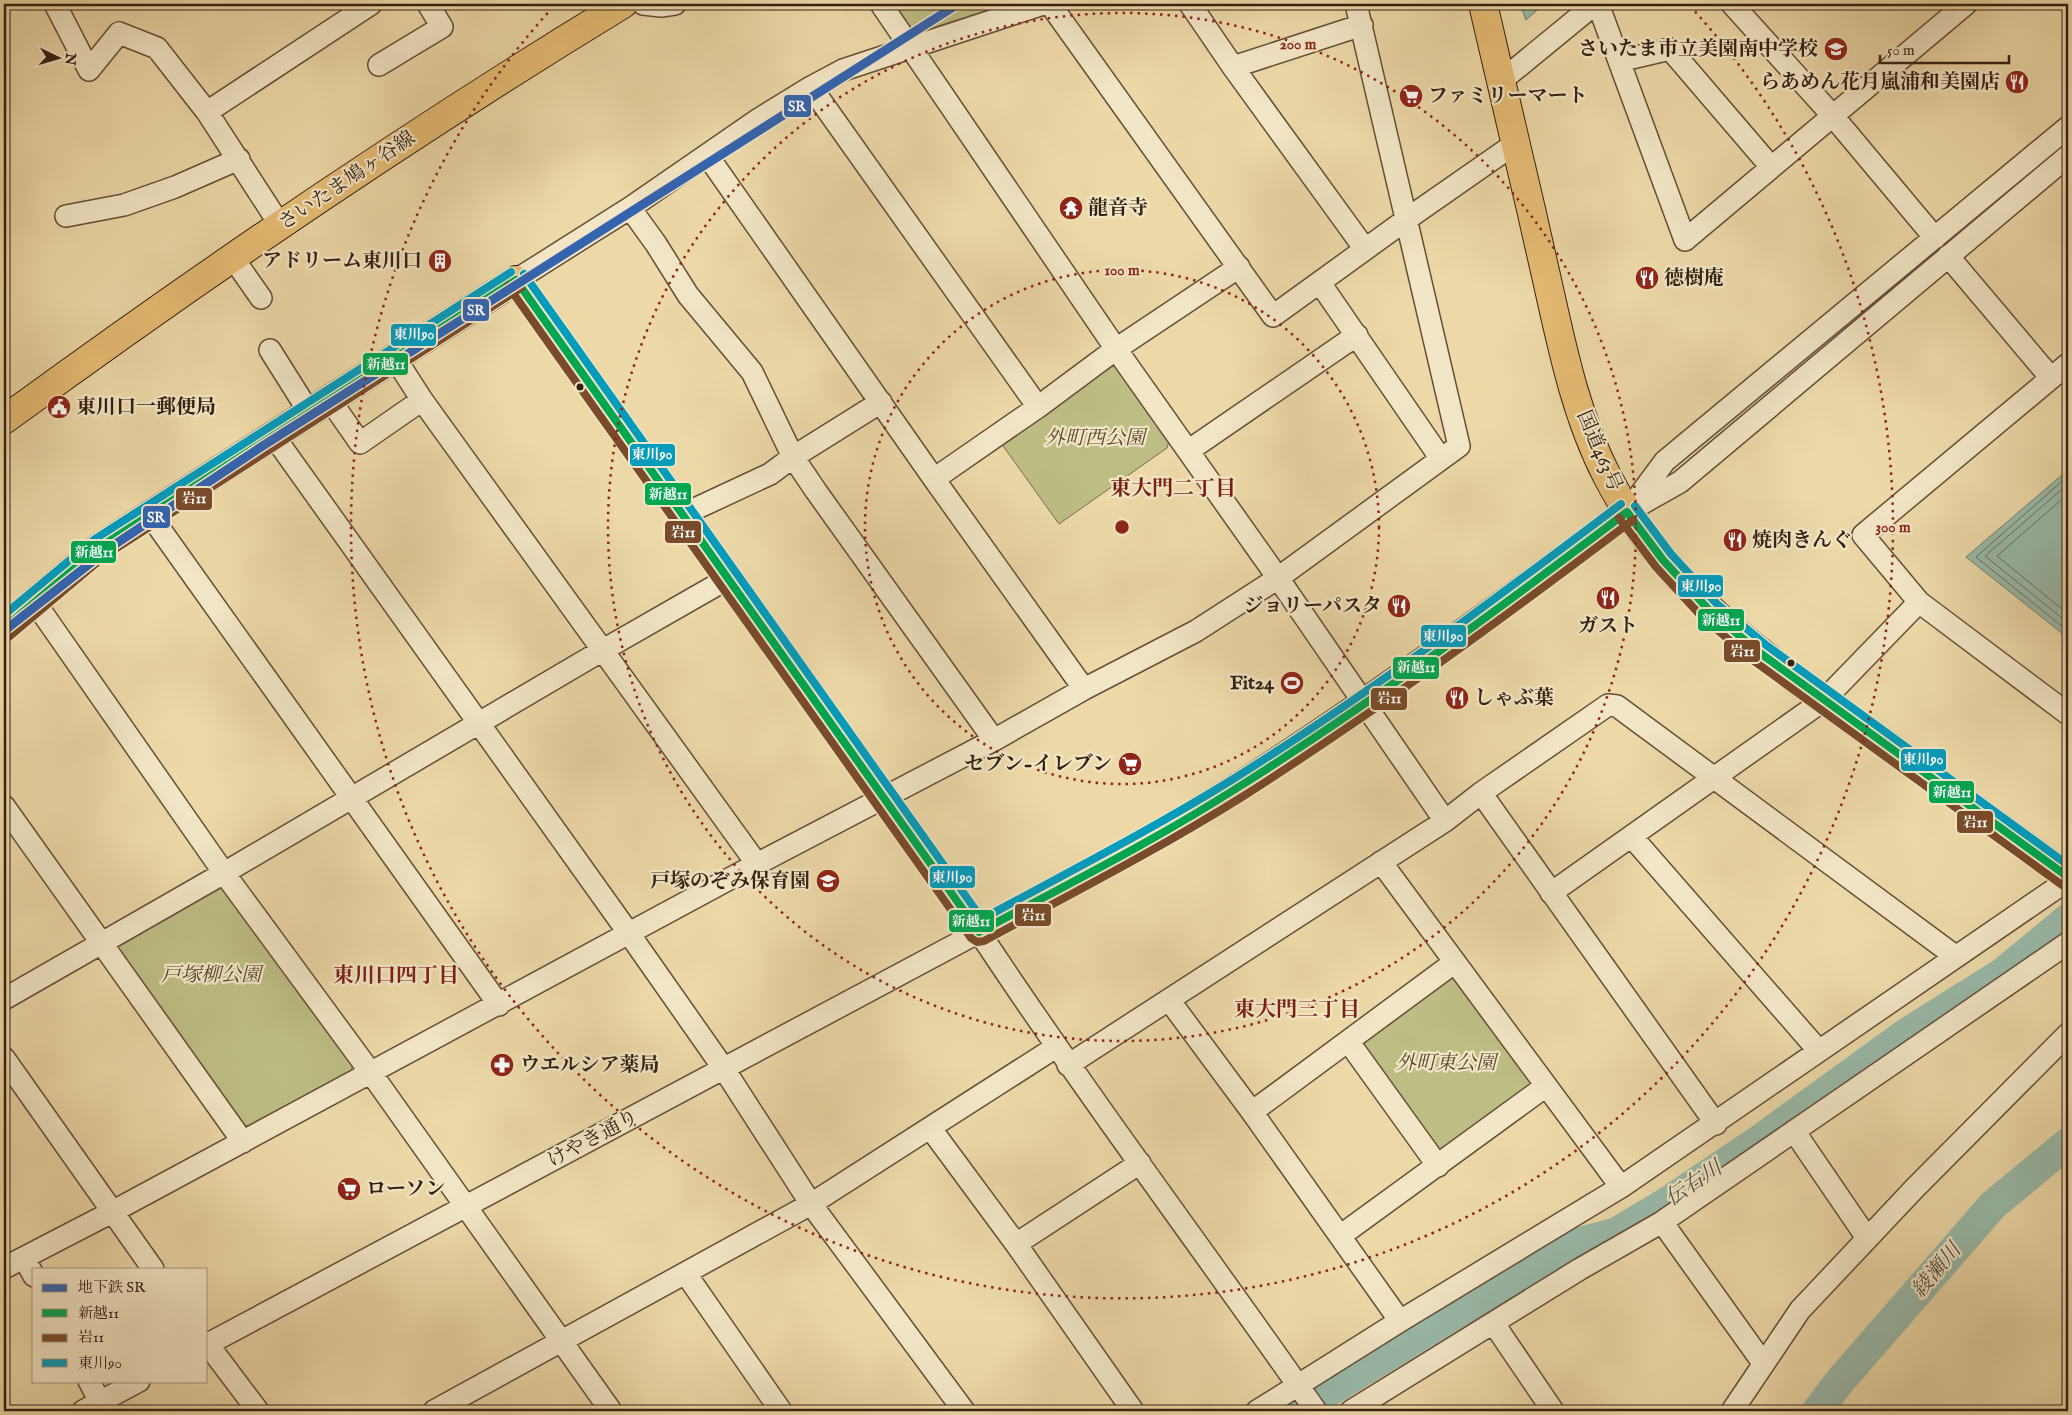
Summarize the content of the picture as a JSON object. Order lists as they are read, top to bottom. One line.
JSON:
{"streets":{"main road":["さいたま鳩ヶ谷線","国道463号"],"street":["けやき通り"]},"districts":["東大門二丁目","東川口四丁目","東大門三丁目"],"water":["伝右川","綾瀬川"],"parks":["外町西公園","戸塚柳公園","外町東公園"],"places":{"school or university":["さいたま市立美園南中学校","戸塚のぞみ保育園"],"restaurant":["らあめん花月嵐浦和美園店","徳樹庵","焼肉きんぐ","ガスト","ジョリーパスタ","しゃぶ葉"],"supermarket":["ファミリーマート","セブン-イレブン","ローソン"],"temple":["龍音寺"],"building":["アドリーム東川口"],"public building":["東川口一郵便局"],"sports":["Fit24"],"pharmacy":["ウエルシア薬局"]},"lines":["metro line SR","transit line 東川90","transit line 新越11","transit line 岩11"],"legend":["地下鉄 SR","新越11","岩11","東川90"],"scale_bar":"50 m","north":"right","rings":["200 m","100 m","300 m"]}
